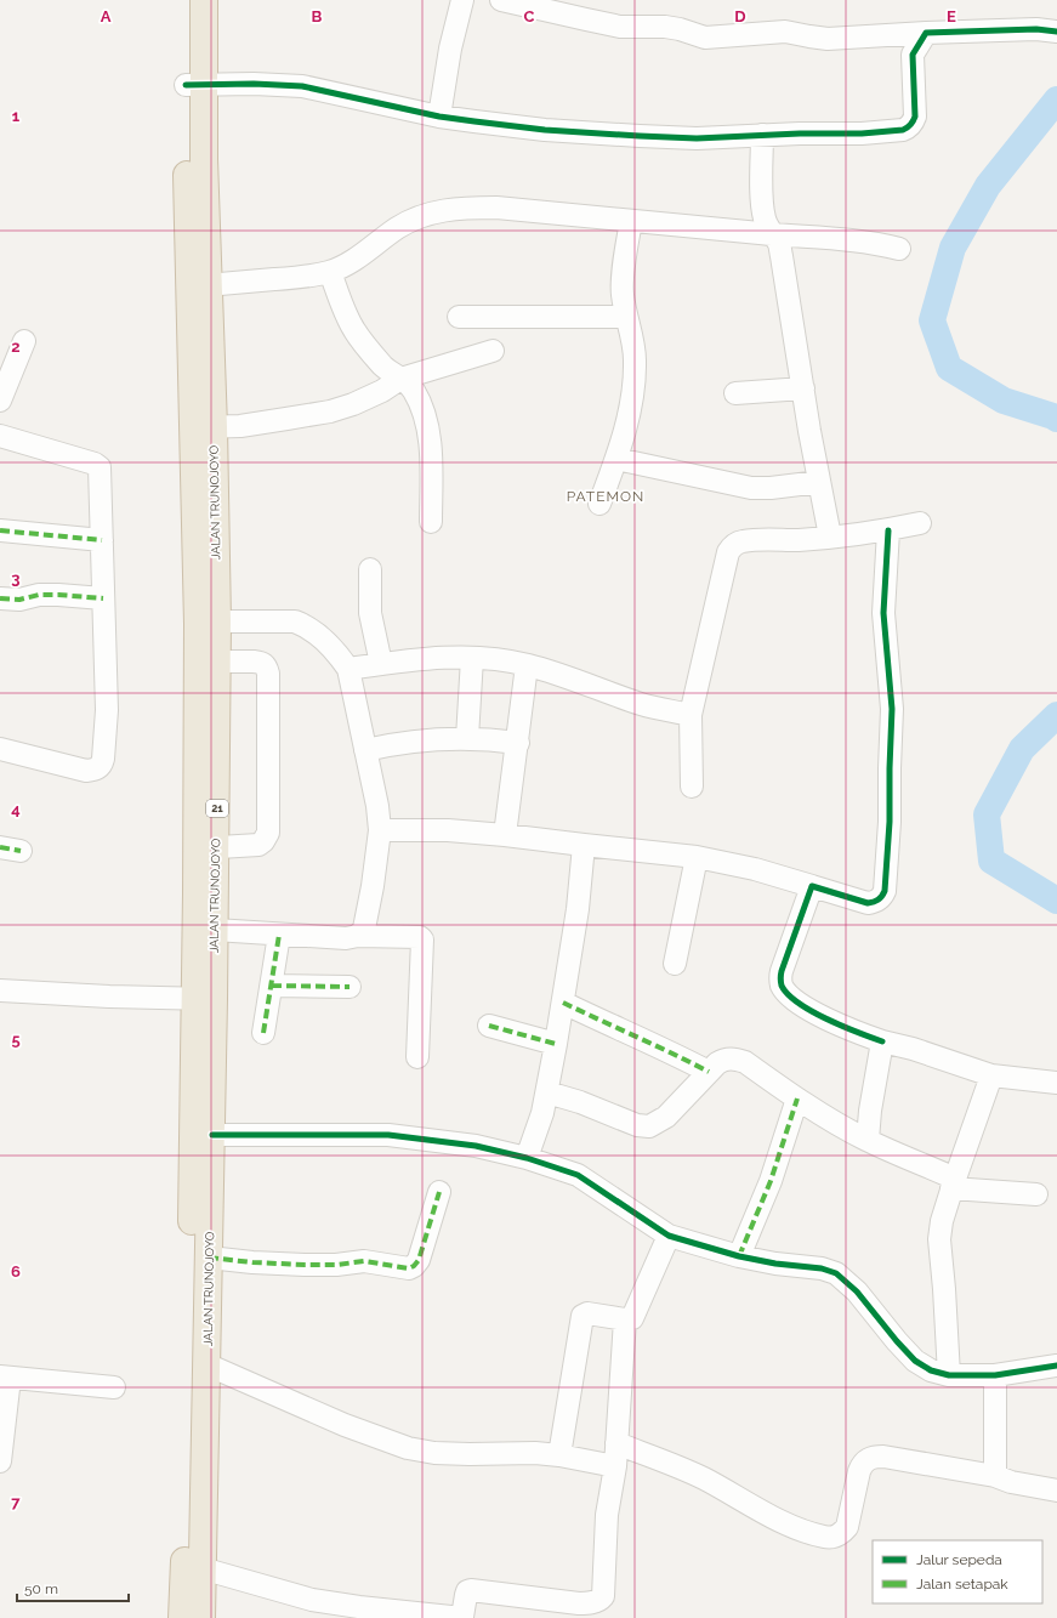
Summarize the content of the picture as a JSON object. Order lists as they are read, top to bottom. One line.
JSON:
{"streets":{"highway":["JALAN TRUNOJOYO","21"]},"districts":["PATEMON"],"legend":["Jalur sepeda","Jalan setapak"],"scale_bar":"50 m","grid":{"columns":["A","B","C","D","E"],"rows":["1","2","3","4","5","6","7"]}}
